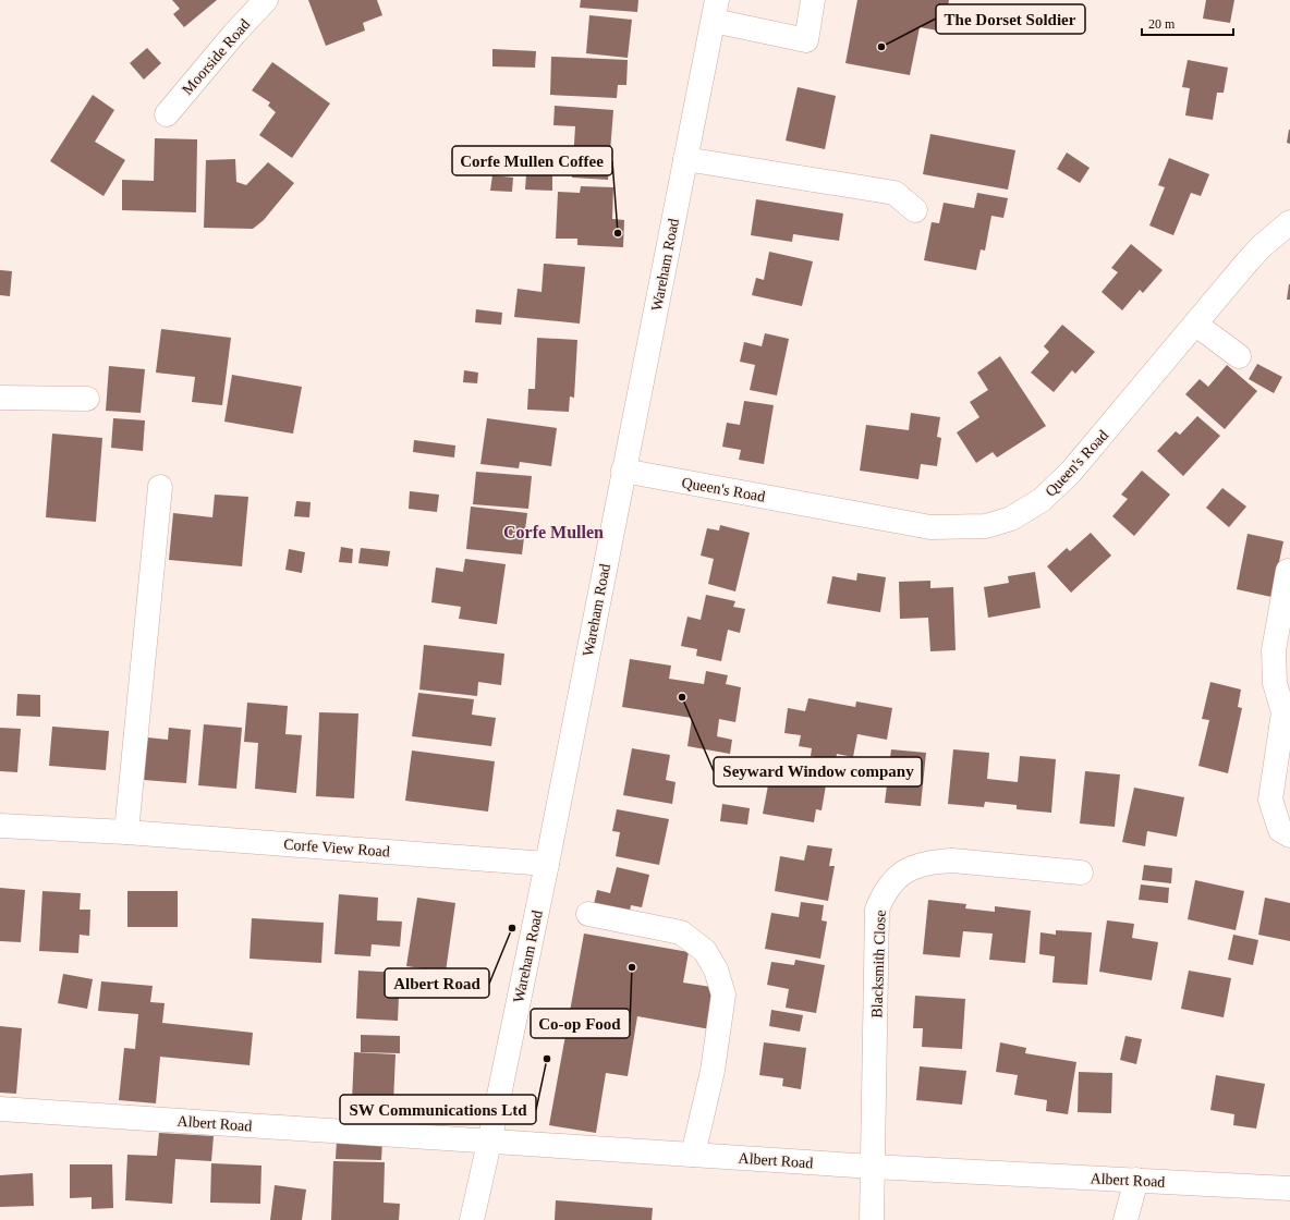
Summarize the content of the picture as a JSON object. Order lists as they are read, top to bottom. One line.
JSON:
{"streets":{"street":["Moorside Road","Wareham Road","Queen's Road","Corfe View Road","Blacksmith Close","Albert Road"]},"crossings":[["Wareham Road","Queen's Road"],["Wareham Road","Corfe View Road"],["Wareham Road","Albert Road"],["Blacksmith Close","Albert Road"]],"districts":["Corfe Mullen"],"places":["The Dorset Soldier","Corfe Mullen Coffee","Seyward Window company","Albert Road","Co-op Food","SW Communications Ltd"],"scale_bar":"20 m"}
